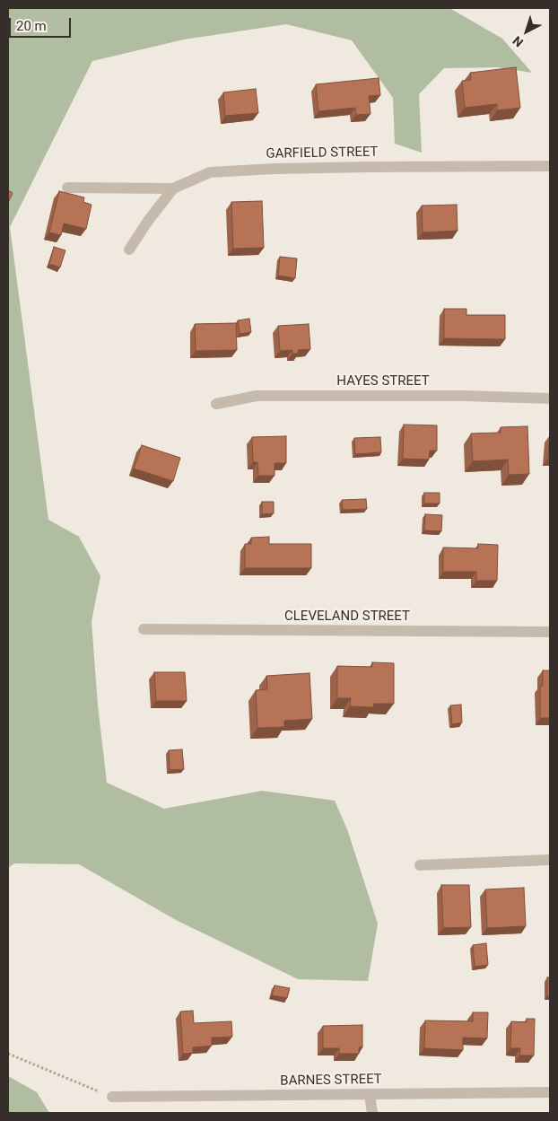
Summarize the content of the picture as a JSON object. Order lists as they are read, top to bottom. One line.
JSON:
{"streets":{"street":["GARFIELD STREET","HAYES STREET","CLEVELAND STREET","BARNES STREET"]},"scale_bar":"20 m","north":"bottom left"}
